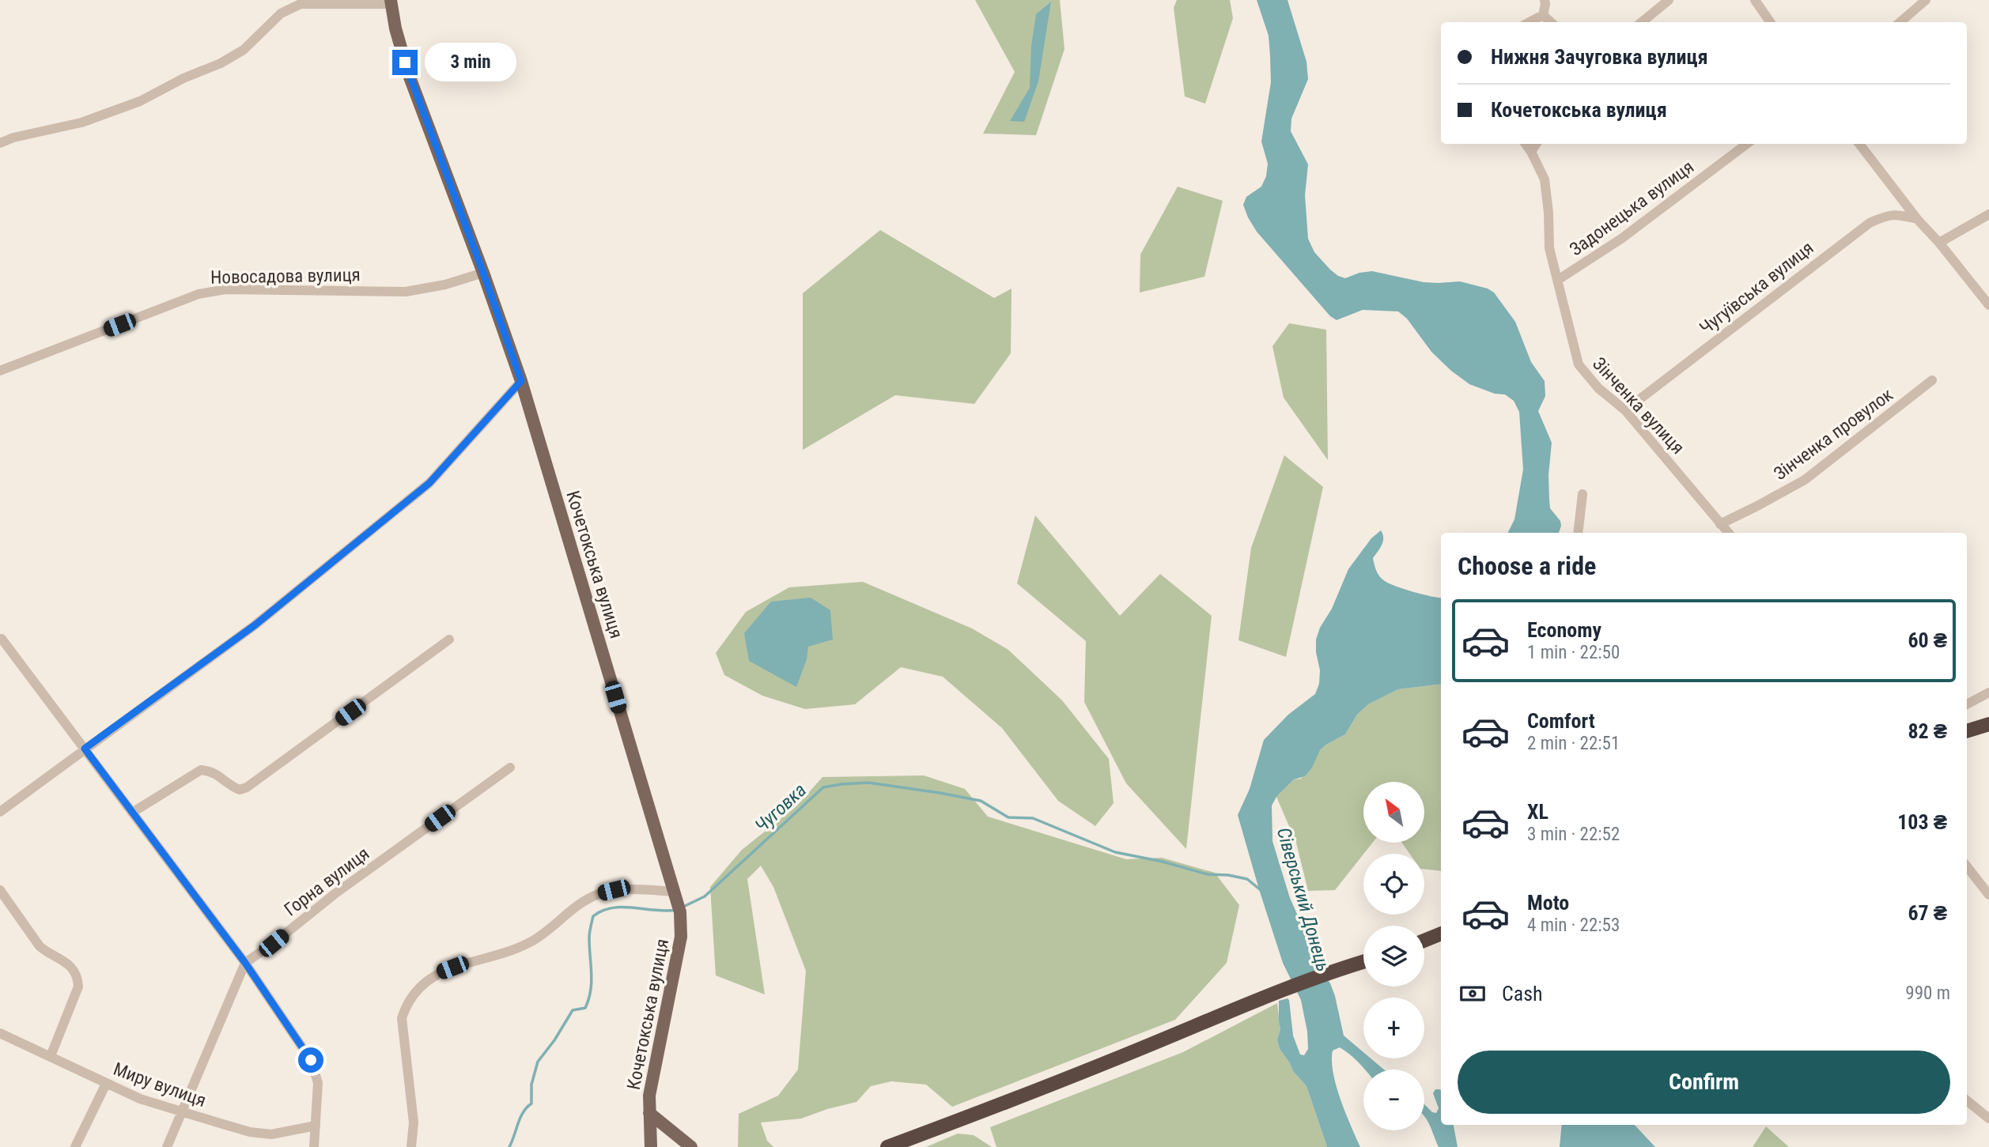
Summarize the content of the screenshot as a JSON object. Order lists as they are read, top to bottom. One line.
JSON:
{"streets":{"main road":["Кочетокська вулиця"],"street":["Задонецька вулиця","Новосадова вулиця","Чугуївська вулиця","Зінченка вулиця","Зінченка провулок","Горна вулиця","Миру вулиця"]},"crossings":[["Задонецька вулиця","Зінченка вулиця"],["Новосадова вулиця","Кочетокська вулиця"],["Чугуївська вулиця","Зінченка вулиця"],["Зінченка вулиця","Зінченка провулок"]],"water":["Чуговка","Сіверський Донець"],"north":"top left","page":{"banner":["Нижня Зачуговка вулиця","Кочетокська вулиця"],"bubble":"3 min","heading":"Choose a ride","list":[{"name":"Economy","note":"1 min · 22:50","value":"60 ₴"},{"name":"Comfort","note":"2 min · 22:51","value":"82 ₴"},{"name":"XL","note":"3 min · 22:52","value":"103 ₴"},{"name":"Moto","note":"4 min · 22:53","value":"67 ₴"}],"map_buttons":["+","−"],"pay":["Cash","990 m"],"buttons":"Confirm"}}
